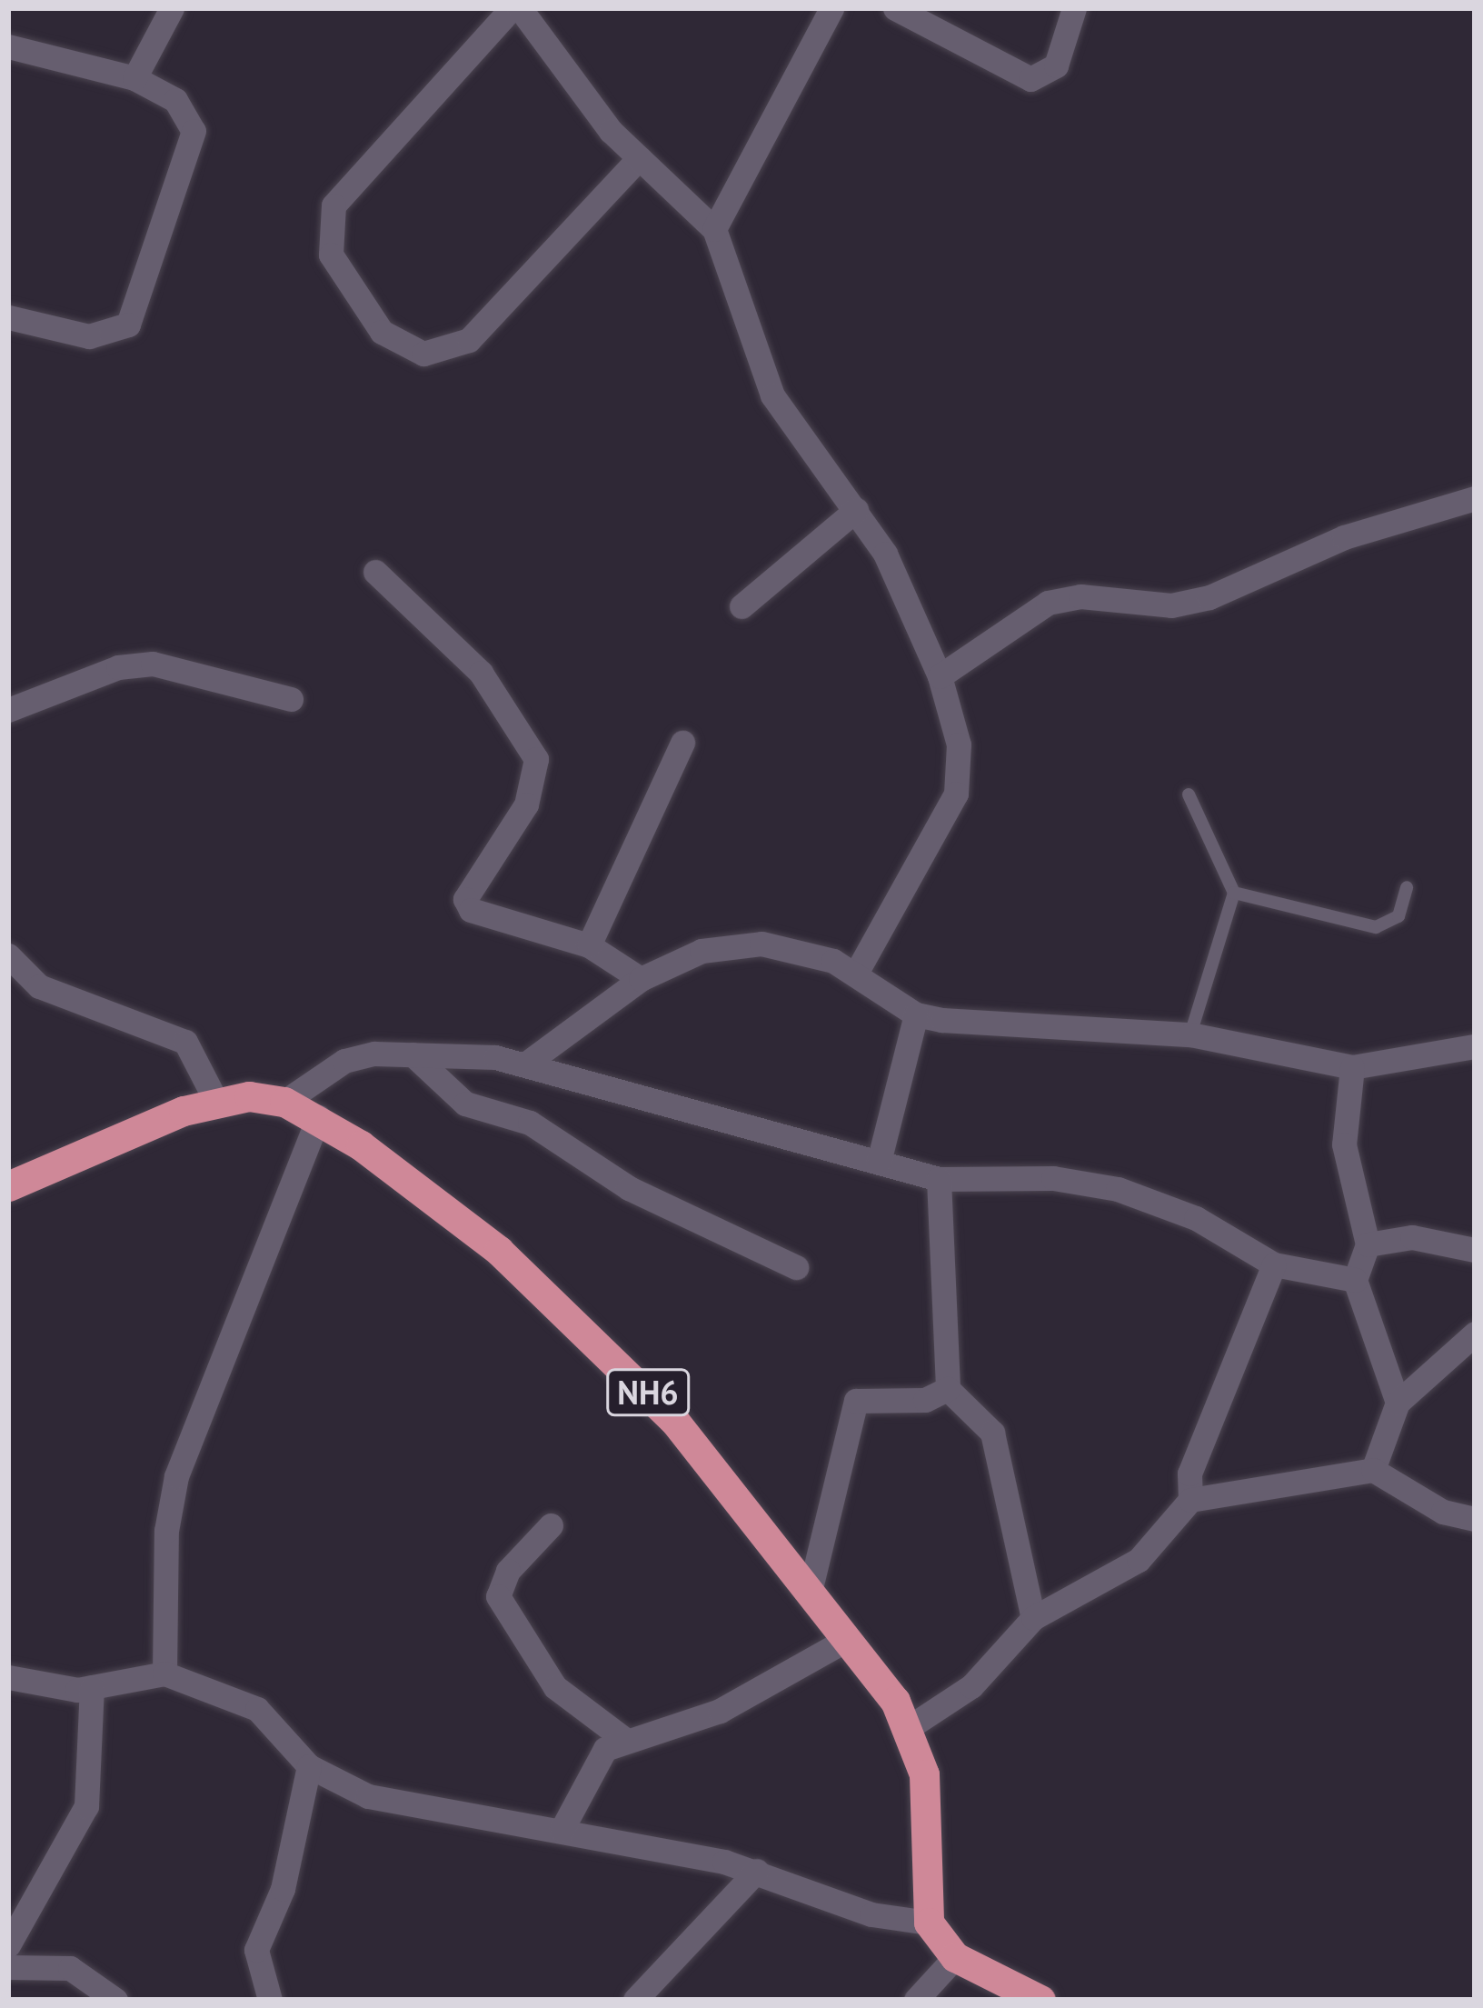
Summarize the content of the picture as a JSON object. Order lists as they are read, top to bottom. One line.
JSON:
{"streets":{"highway":["NH6"]}}
